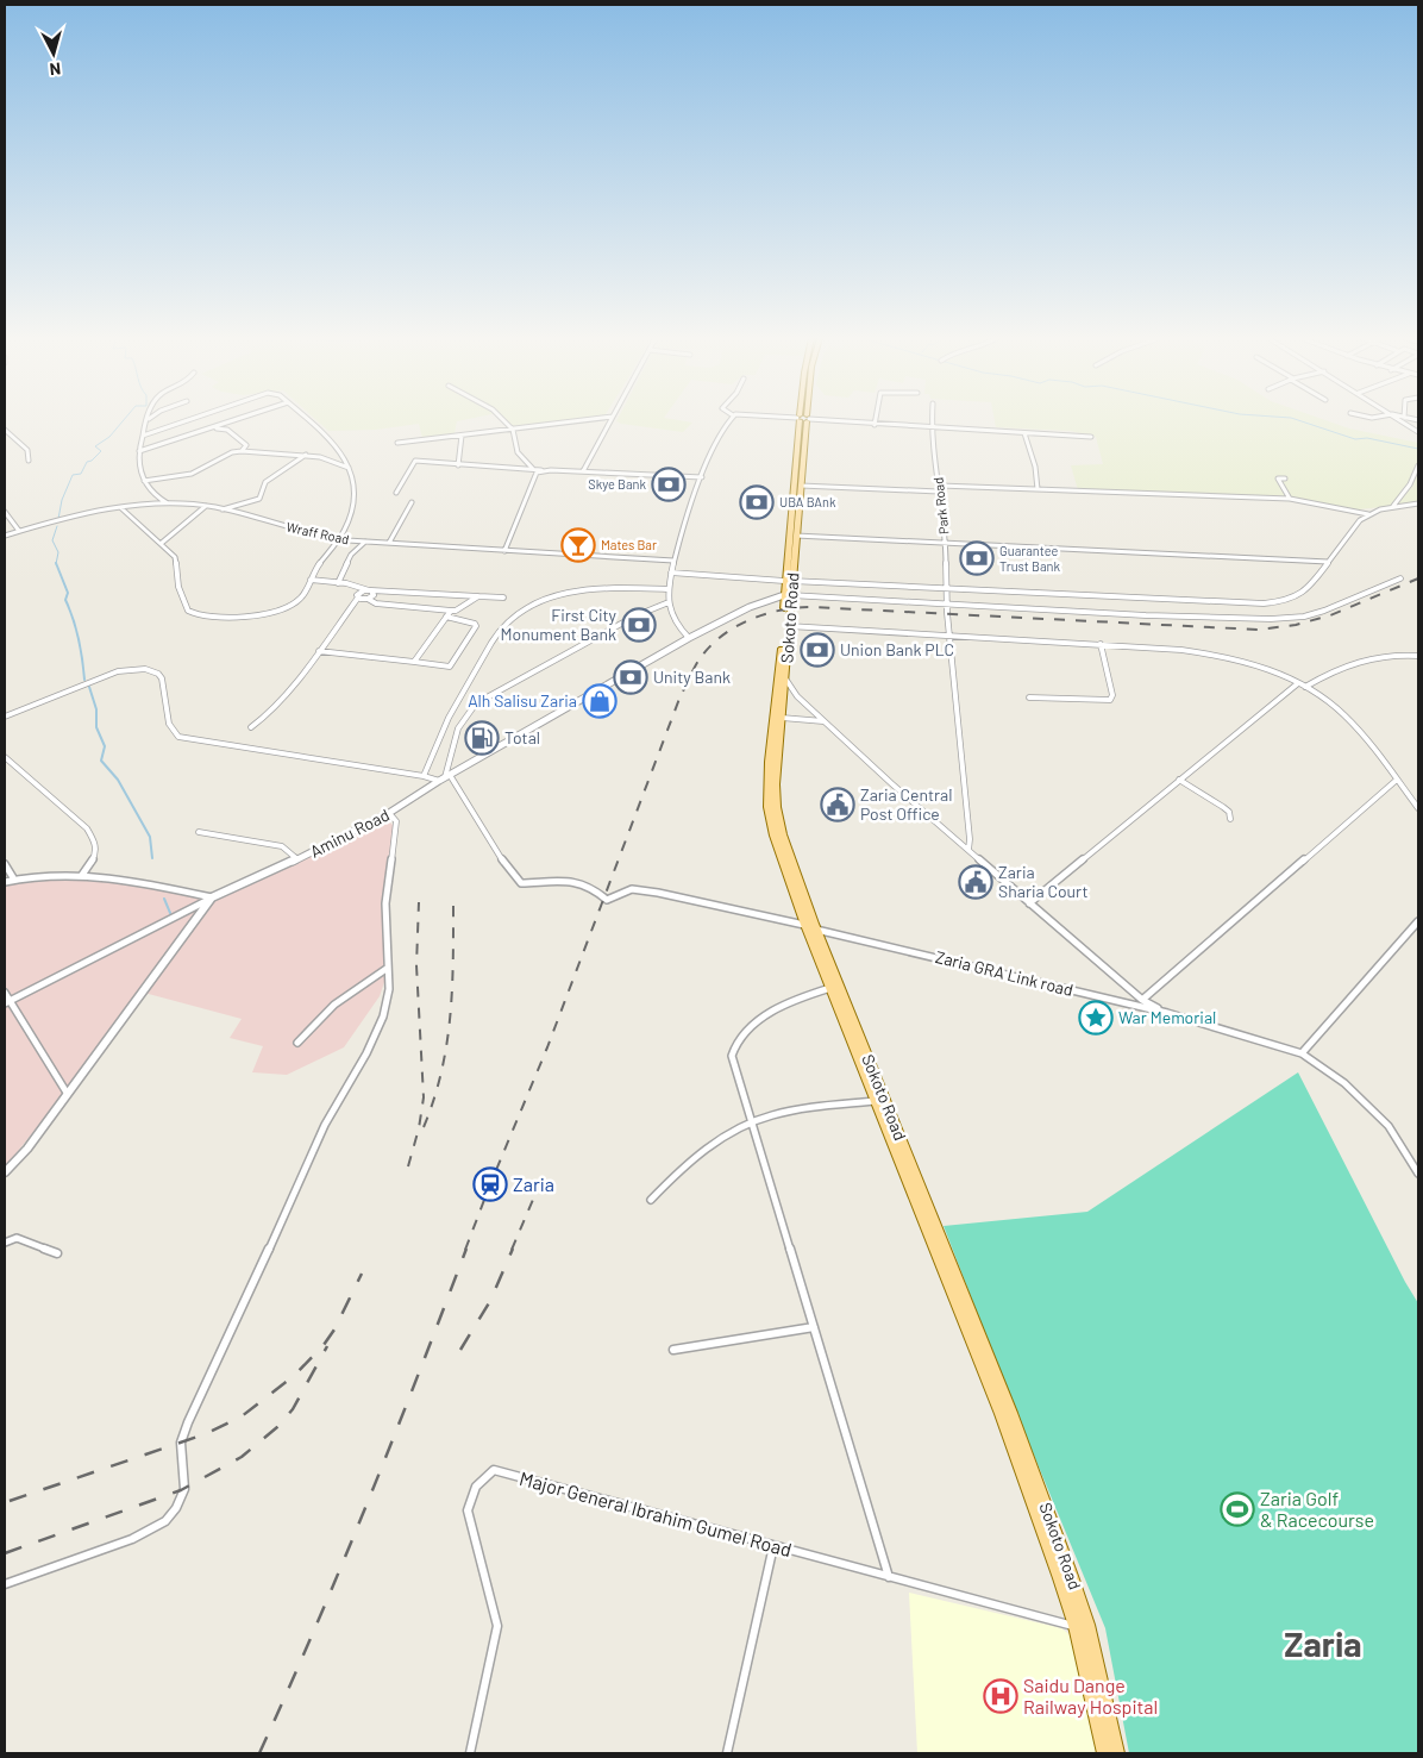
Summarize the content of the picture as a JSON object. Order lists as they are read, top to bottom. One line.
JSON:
{"streets":{"main road":["Sokoto Road"],"street":["Park Road","Wraff Road","Aminu Road","Zaria GRA Link road","Major General Ibrahim Gumel Road"]},"crossings":[["Sokoto Road","Aminu Road"],["Sokoto Road","Zaria GRA Link road"],["Sokoto Road","Major General Ibrahim Gumel Road"],["Aminu Road","Zaria GRA Link road"]],"districts":["Zaria"],"places":{"bank":["Skye Bank","UBA BAnk","Guarantee Trust Bank","First City Monument Bank","Union Bank PLC","Unity Bank"],"bar":["Mates Bar"],"shop":["Alh Salisu Zaria"],"fuel station":["Total"],"public building":["Zaria Central Post Office","Zaria Sharia Court"],"place":["War Memorial"],"station":["Zaria"],"sports":["Zaria Golf & Racecourse"],"hospital":["Saidu Dange Railway Hospital"]},"north":"bottom"}
